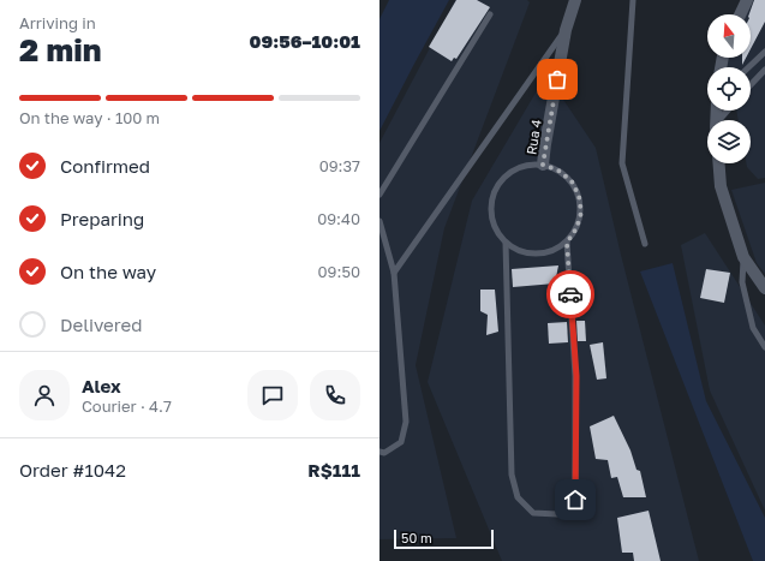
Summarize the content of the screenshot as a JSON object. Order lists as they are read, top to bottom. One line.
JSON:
{"streets":{"street":["Rua 4"]},"scale_bar":"50 m","north":"top","page":{"heading":["2 min","Arriving in","09:56–10:01"],"panel":["Alex","Courier · 4.7","Order #1042","R$111"],"bar":"On the way · 100 m","list":[["Confirmed","09:37"],["Preparing","09:40"],["On the way","09:50"],"Delivered"],"scale":"50 m"}}
